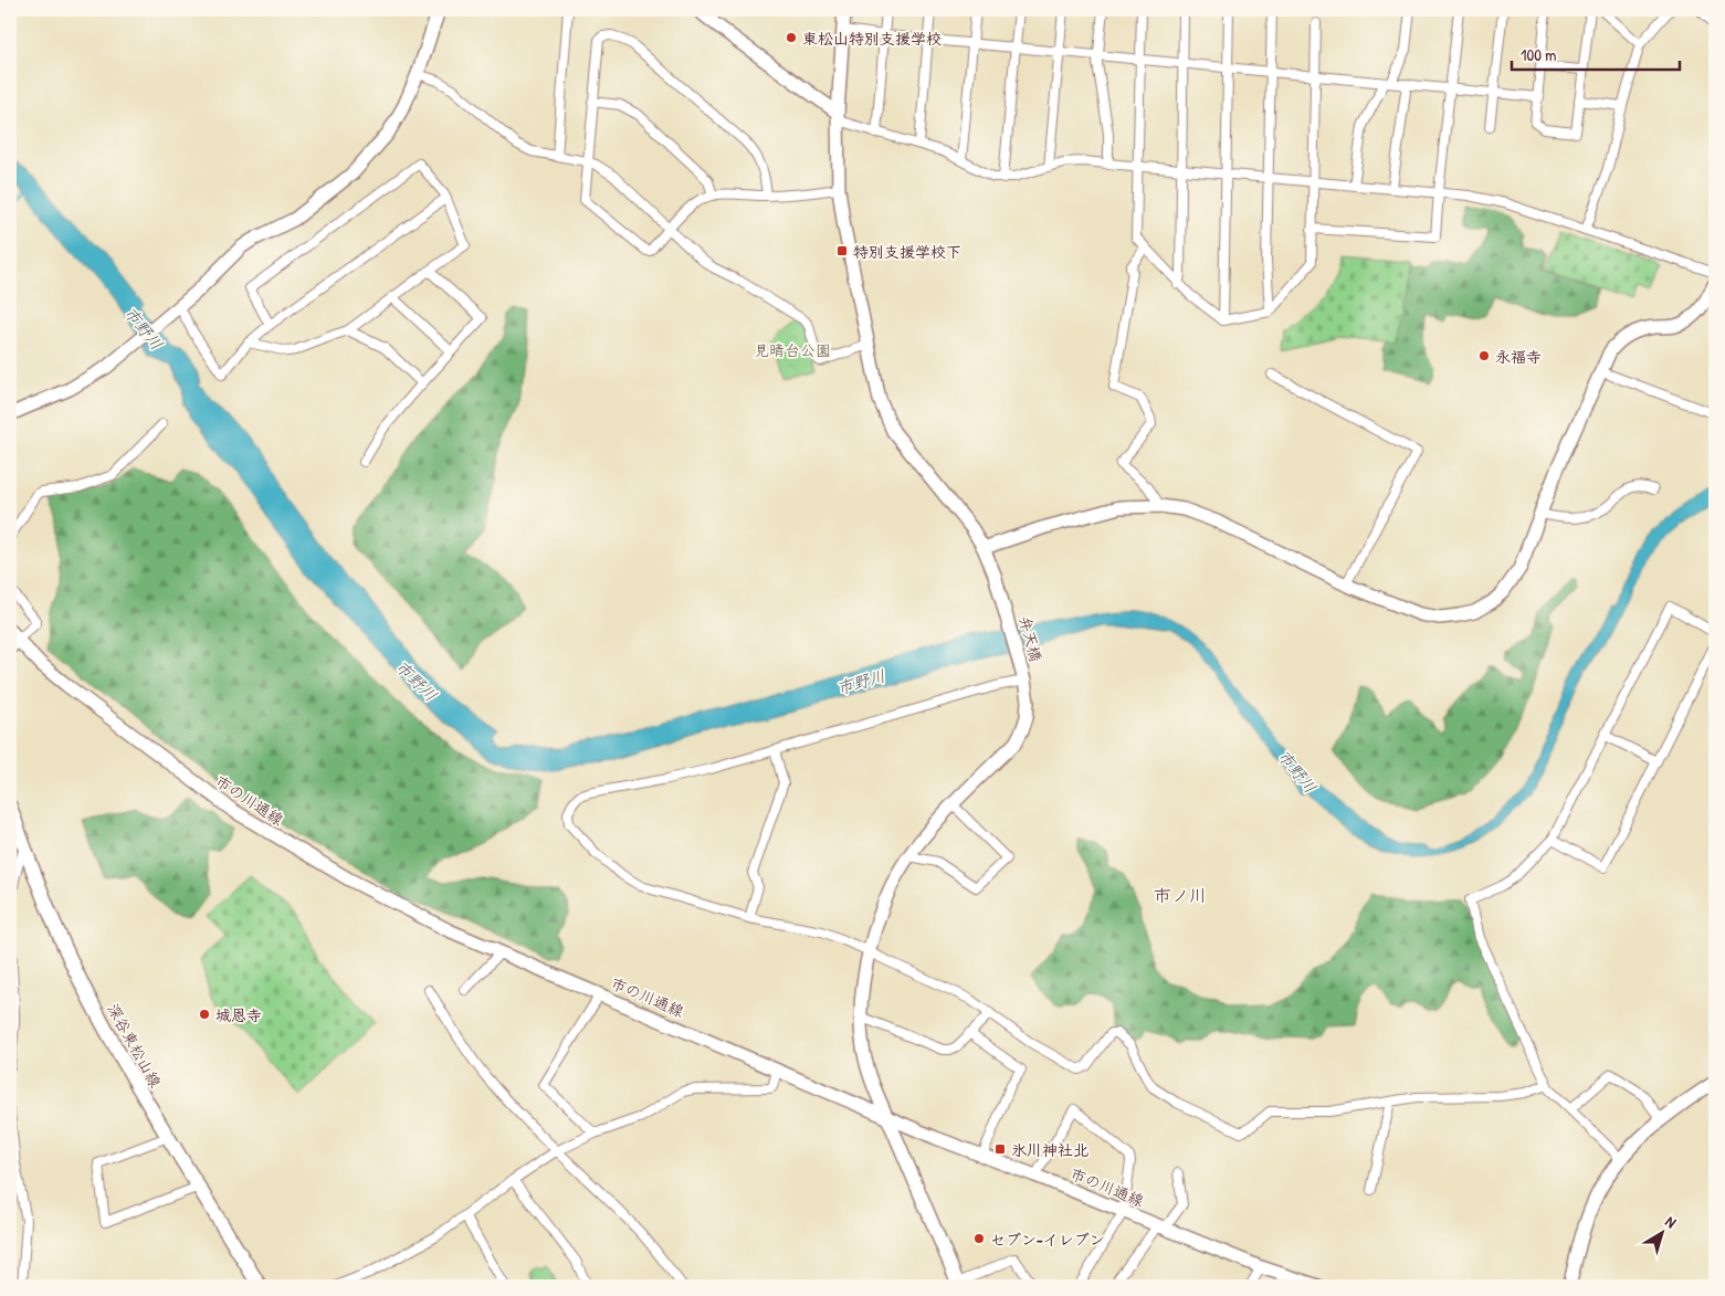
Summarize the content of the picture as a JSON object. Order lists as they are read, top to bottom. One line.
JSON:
{"streets":{"main road":["深谷東松山線"],"street":["弁天橋","市の川通線"]},"crossings":[["弁天橋","市の川通線"]],"districts":["市ノ川"],"water":["市野川"],"parks":["見晴台公園"],"places":{"other":["東松山特別支援学校","永福寺","城恩寺","セブン-イレブン"],"transit":["特別支援学校下","氷川神社北"]},"scale_bar":"100 m","north":"top right"}
